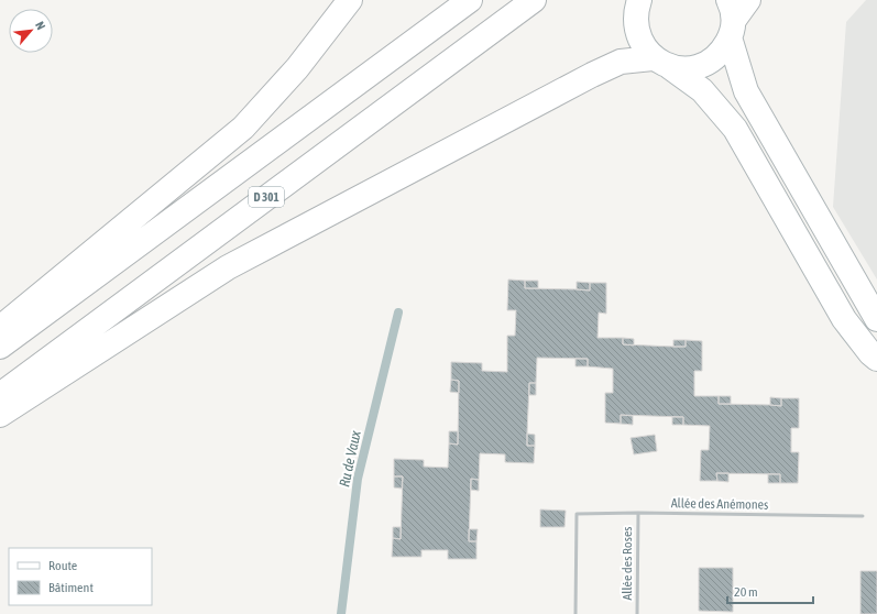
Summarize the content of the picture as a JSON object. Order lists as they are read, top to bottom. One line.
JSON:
{"streets":{"main road":["D 301"],"lane":["Allée des Anémones","Allée des Roses"]},"crossings":[["Allée des Anémones","Allée des Roses"]],"water":["Ru de Vaux"],"legend":["Route","Bâtiment"],"scale_bar":"20 m","north":"top right"}
